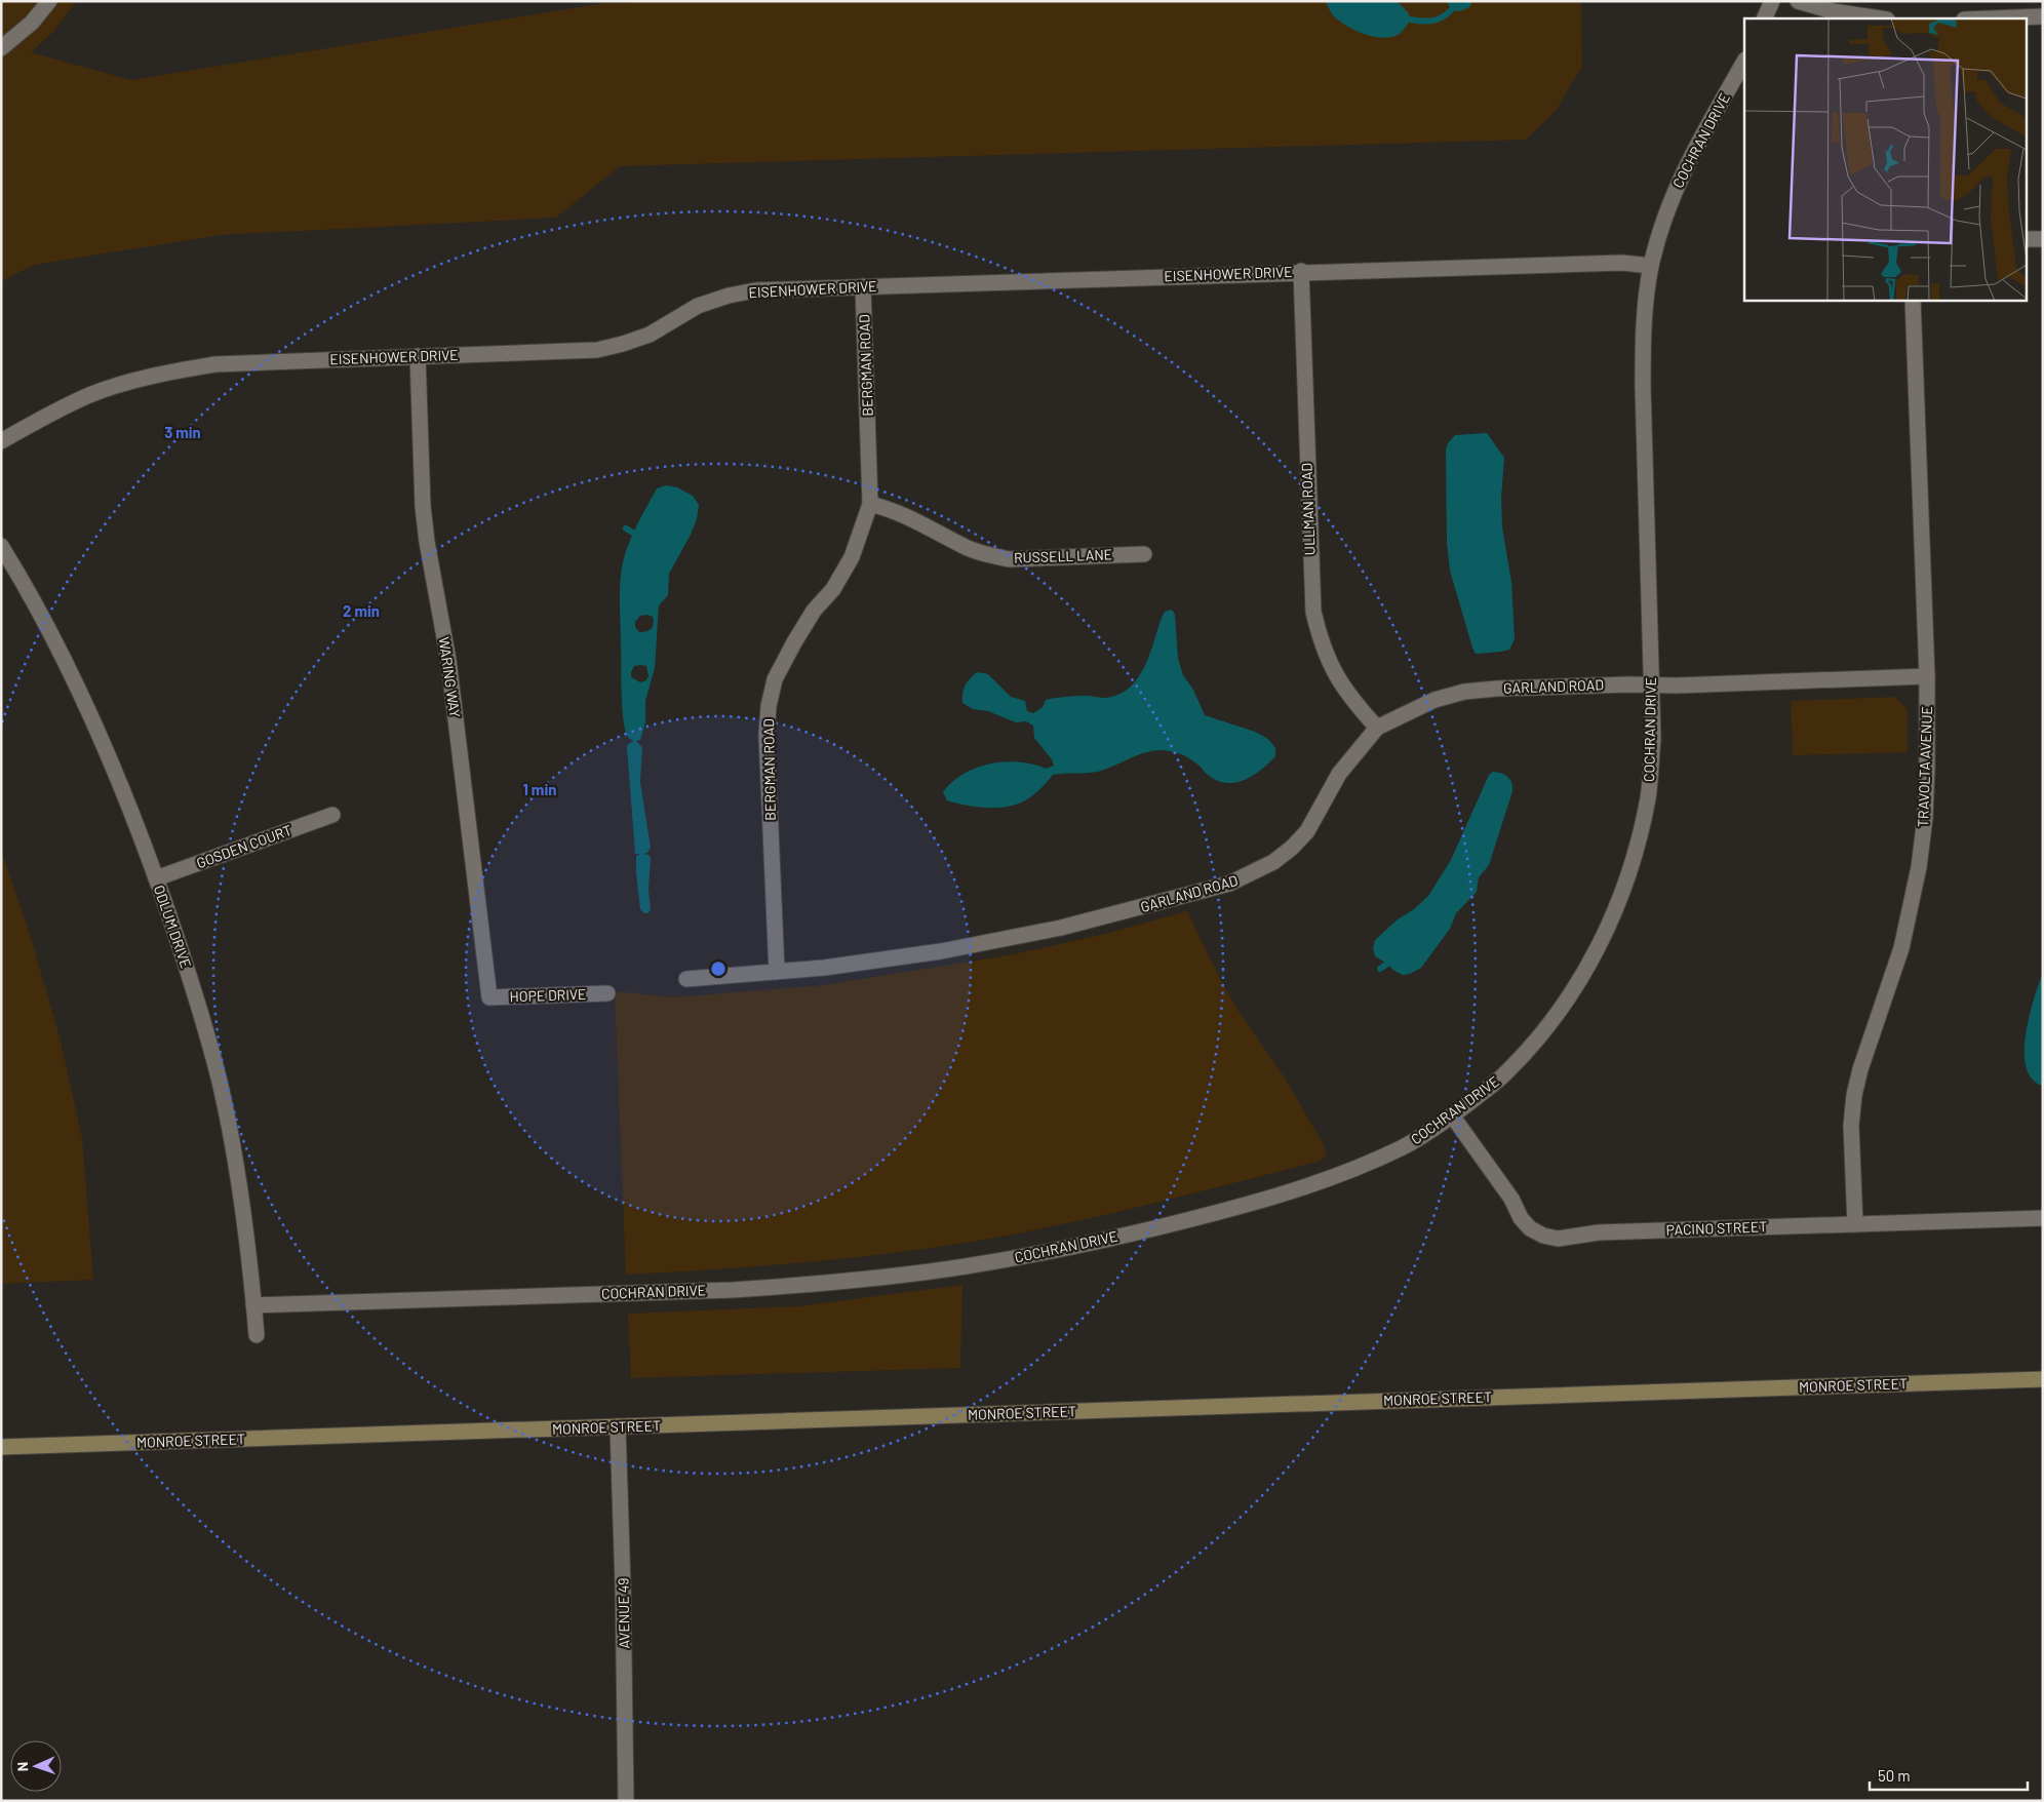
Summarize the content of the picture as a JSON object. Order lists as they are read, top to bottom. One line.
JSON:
{"streets":{"main road":["MONROE STREET"],"street":["COCHRAN DRIVE","EISENHOWER DRIVE","BERGMAN ROAD","ULLMAN ROAD","RUSSELL LANE","WARING WAY","GARLAND ROAD","TRAVOLTA AVENUE","GOSDEN COURT","ODLUM DRIVE","HOPE DRIVE","PACINO STREET","AVENUE 49"]},"crossings":[["COCHRAN DRIVE","EISENHOWER DRIVE"],["COCHRAN DRIVE","GARLAND ROAD"],["COCHRAN DRIVE","ODLUM DRIVE"],["COCHRAN DRIVE","PACINO STREET"],["EISENHOWER DRIVE","BERGMAN ROAD"],["EISENHOWER DRIVE","ULLMAN ROAD"],["EISENHOWER DRIVE","WARING WAY"],["BERGMAN ROAD","RUSSELL LANE"],["BERGMAN ROAD","GARLAND ROAD"],["ULLMAN ROAD","GARLAND ROAD"],["WARING WAY","HOPE DRIVE"],["GARLAND ROAD","TRAVOLTA AVENUE"],["TRAVOLTA AVENUE","PACINO STREET"],["GOSDEN COURT","ODLUM DRIVE"],["MONROE STREET","AVENUE 49"]],"scale_bar":"50 m","north":"left","rings":["3 min","2 min","1 min"]}
